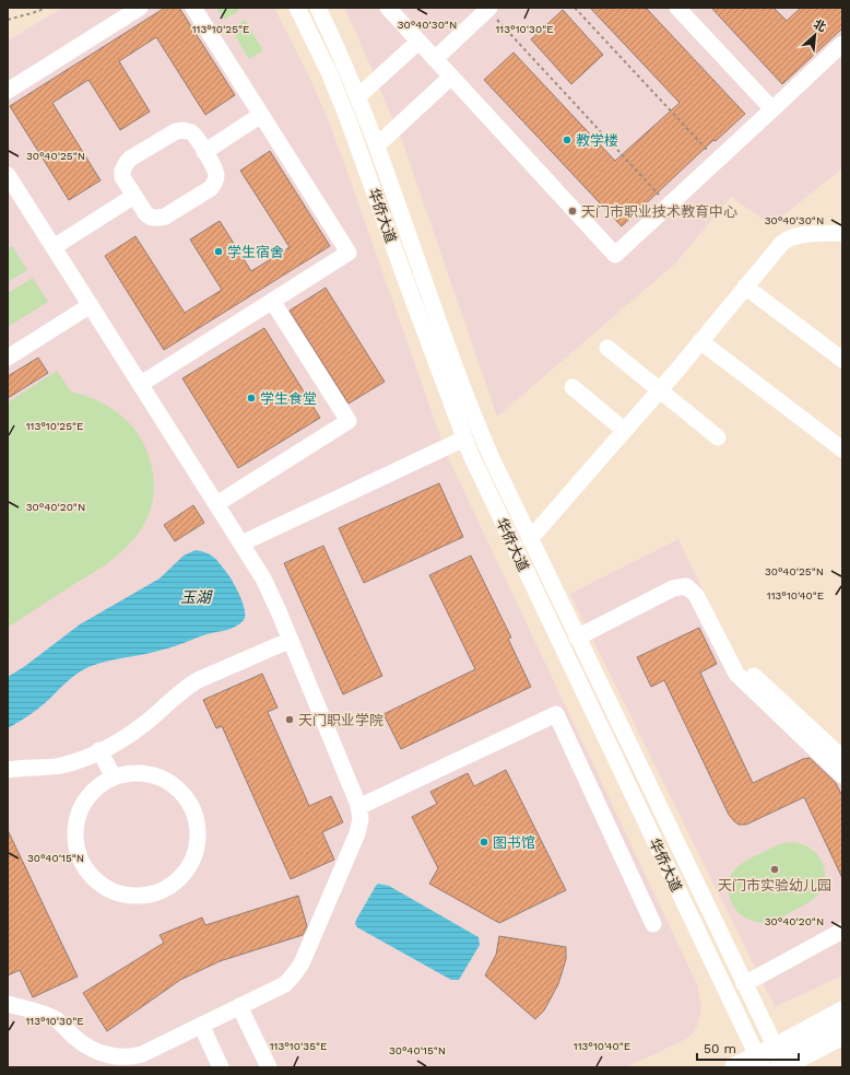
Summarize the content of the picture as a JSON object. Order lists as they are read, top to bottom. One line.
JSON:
{"streets":{"street":["华侨大道"]},"water":["玉湖"],"places":["教学楼","天门市职业技术教育中心","学生宿舍","学生食堂","天门职业学院","图书馆","天门市实验幼儿园"],"scale_bar":"50 m","north":"top right","coordinates":["30°40'30\"N","113°10'25\"E","113°10'30\"E","30°40'25\"N","30°40'20\"N","113°10'40\"E","30°40'15\"N","113°10'35\"E"]}
